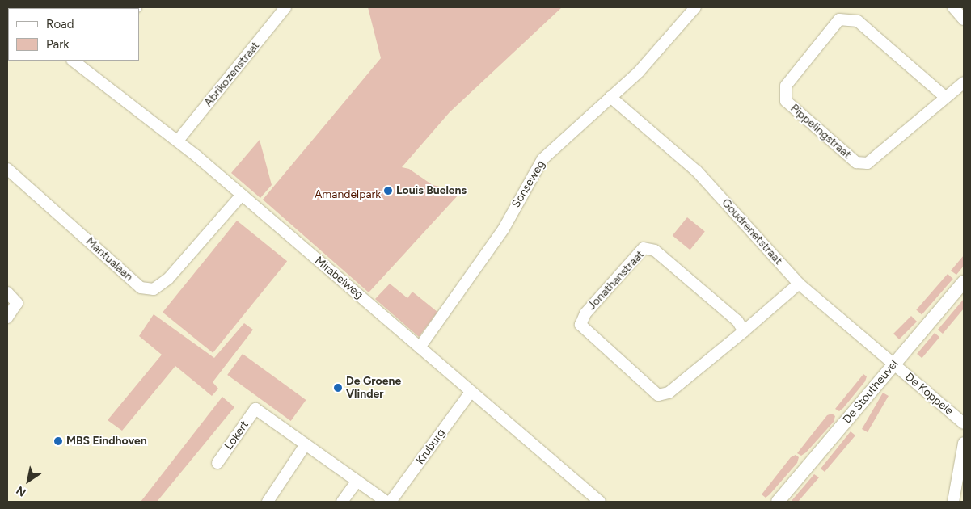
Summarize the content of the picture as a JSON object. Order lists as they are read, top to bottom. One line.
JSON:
{"streets":{"street":["Abrikozenstraat","Pippelingstraat","Sonseweg","Goudrenetstraat","Mantualaan","Mirabelweg","Jonathanstraat","De Stoutheuvel","De Koppele","Lokert","Kruburg"]},"crossings":[["Abrikozenstraat","Mirabelweg"],["Sonseweg","Goudrenetstraat"],["Sonseweg","Mirabelweg"],["Goudrenetstraat","Jonathanstraat"],["Goudrenetstraat","De Stoutheuvel"],["Goudrenetstraat","De Koppele"],["Mantualaan","Mirabelweg"],["Mirabelweg","Kruburg"],["De Stoutheuvel","De Koppele"]],"parks":["Amandelpark"],"places":["Louis Buelens","De Groene Vlinder","MBS Eindhoven"],"legend":["Road","Park"],"north":"bottom left"}
